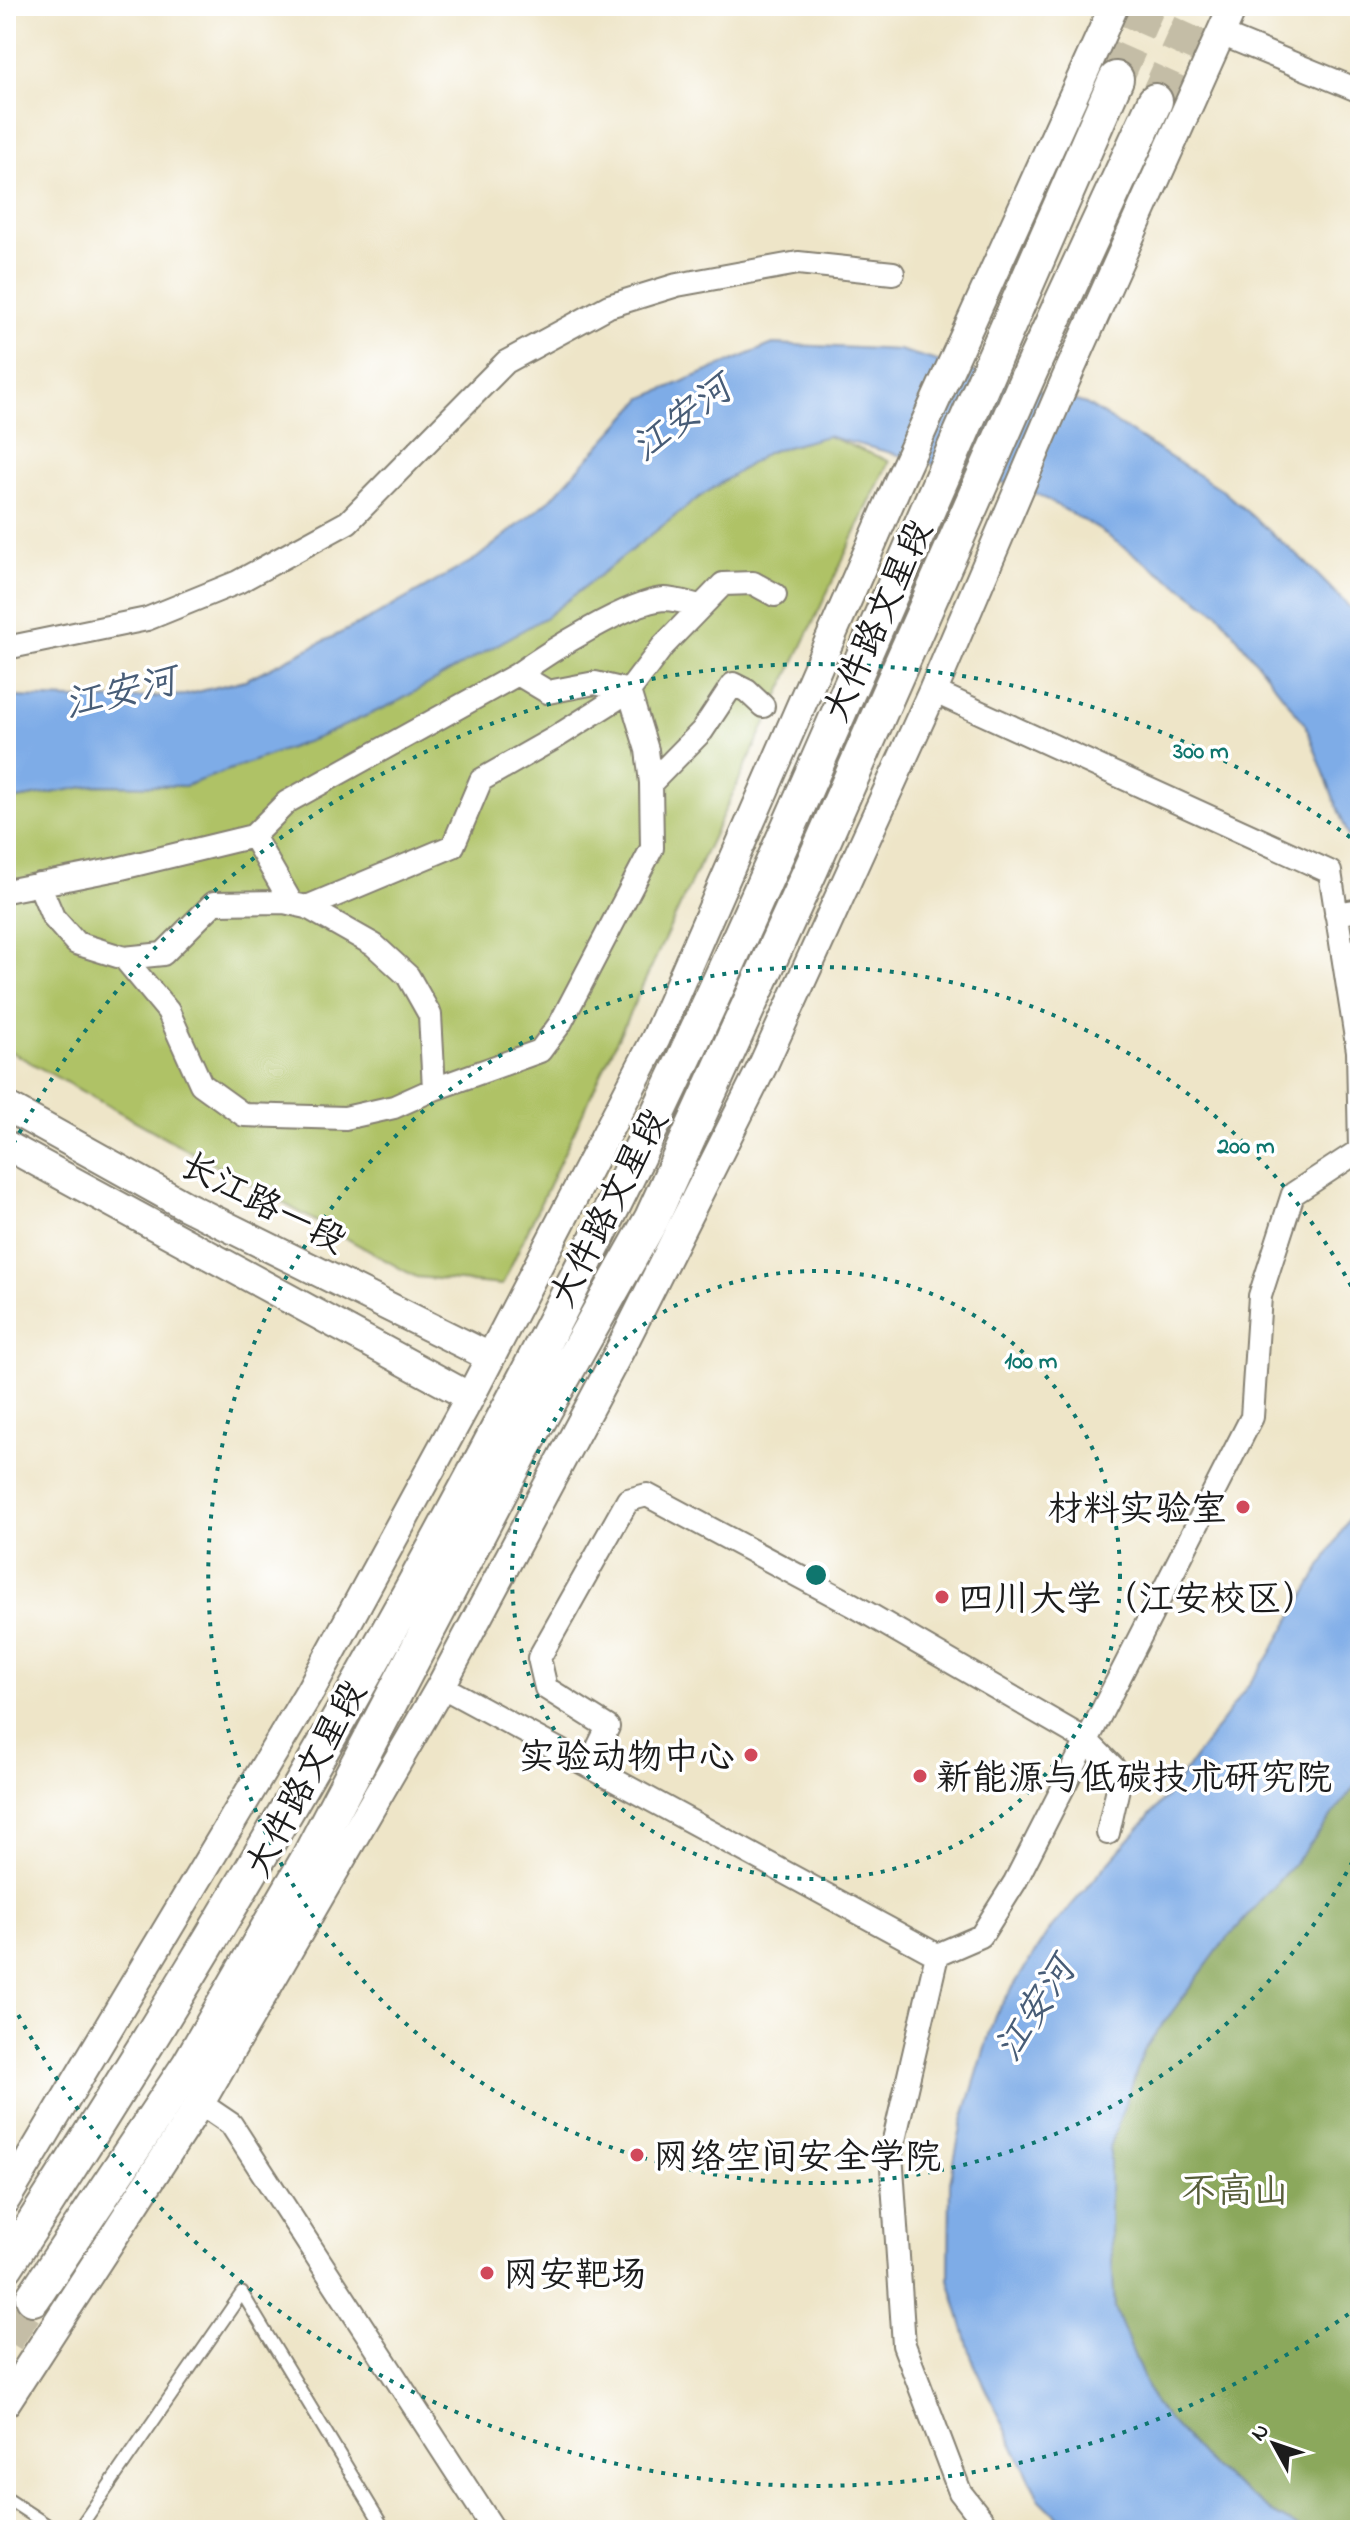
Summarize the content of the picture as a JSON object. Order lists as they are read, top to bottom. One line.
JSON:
{"streets":{"main road":["大件路文星段"],"street":["长江路一段"]},"water":["江安河"],"parks":["不高山"],"places":["材料实验室","四川大学（江安校区）","实验动物中心","新能源与低碳技术研究院","网络空间安全学院","网安靶场"],"north":"top left","rings":["300 m","200 m","100 m"]}
